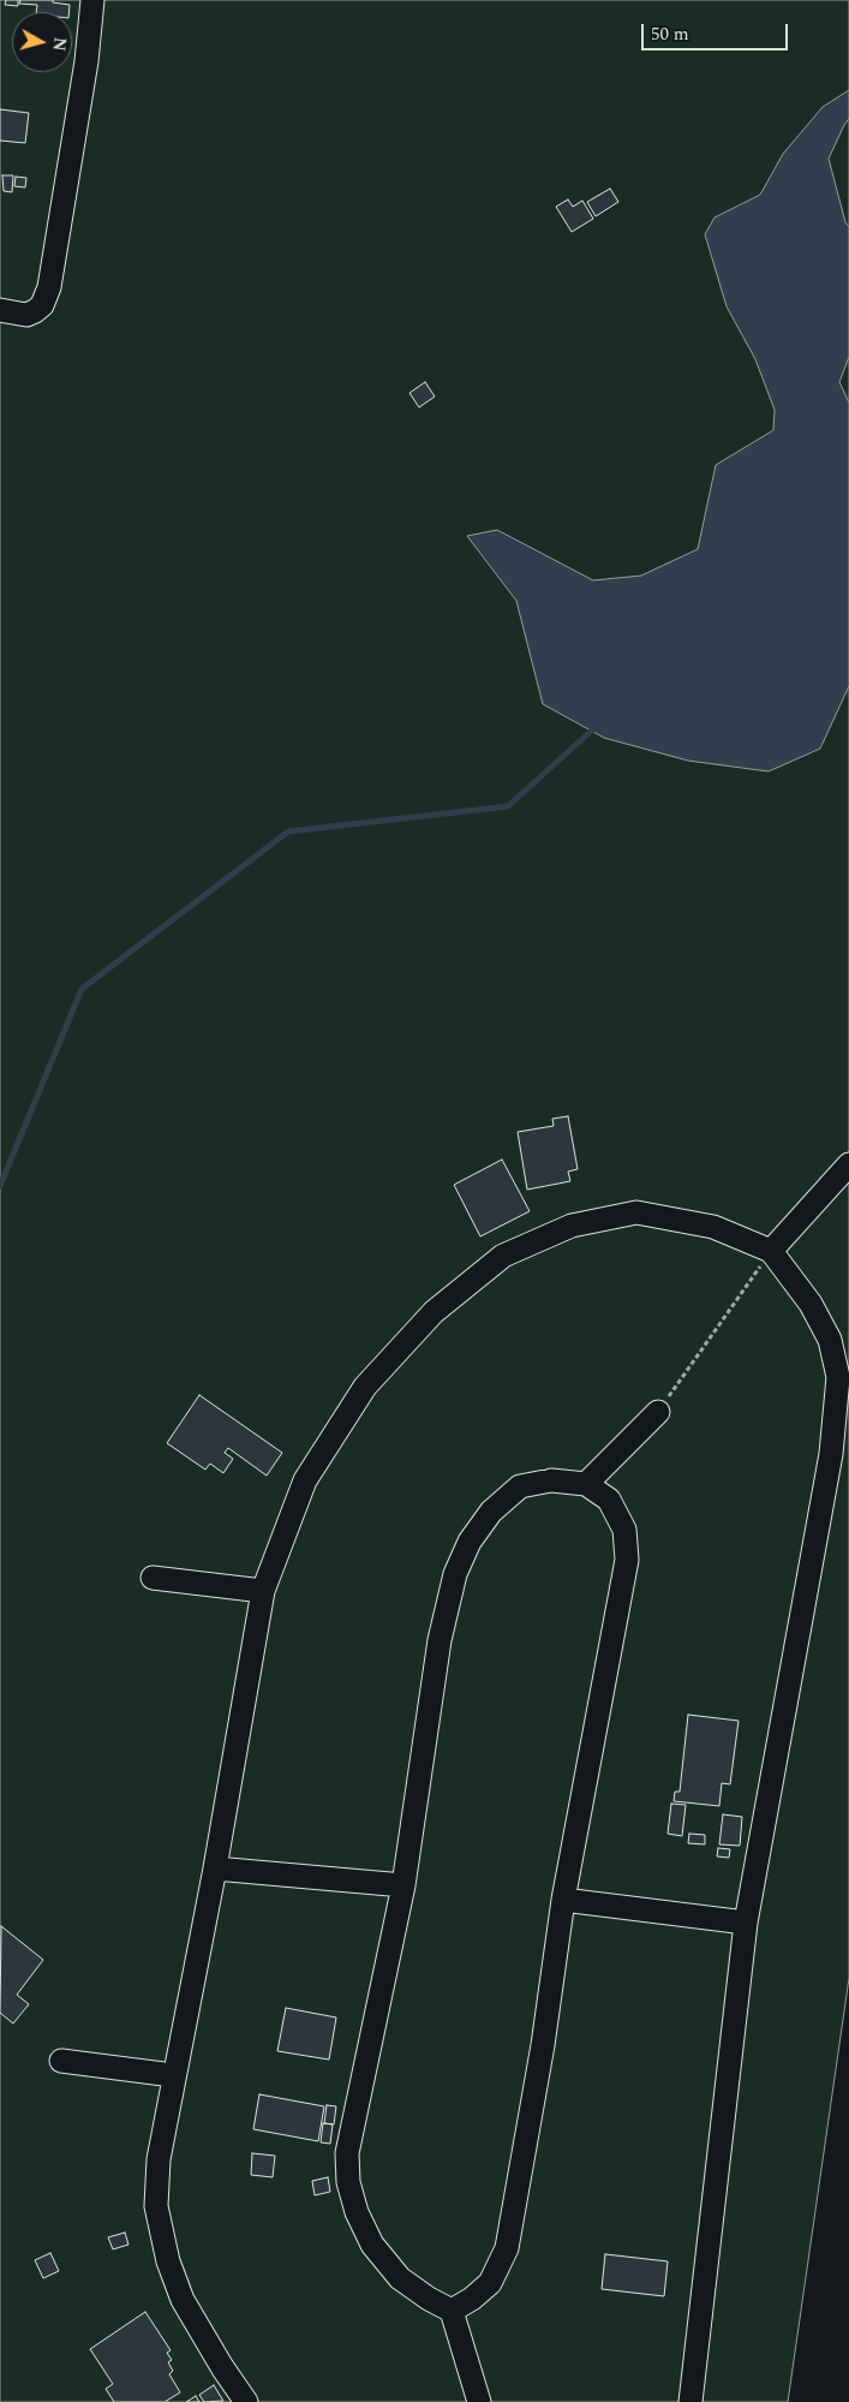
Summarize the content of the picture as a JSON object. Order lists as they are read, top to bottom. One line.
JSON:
{"scale_bar":"50 m","north":"right"}
